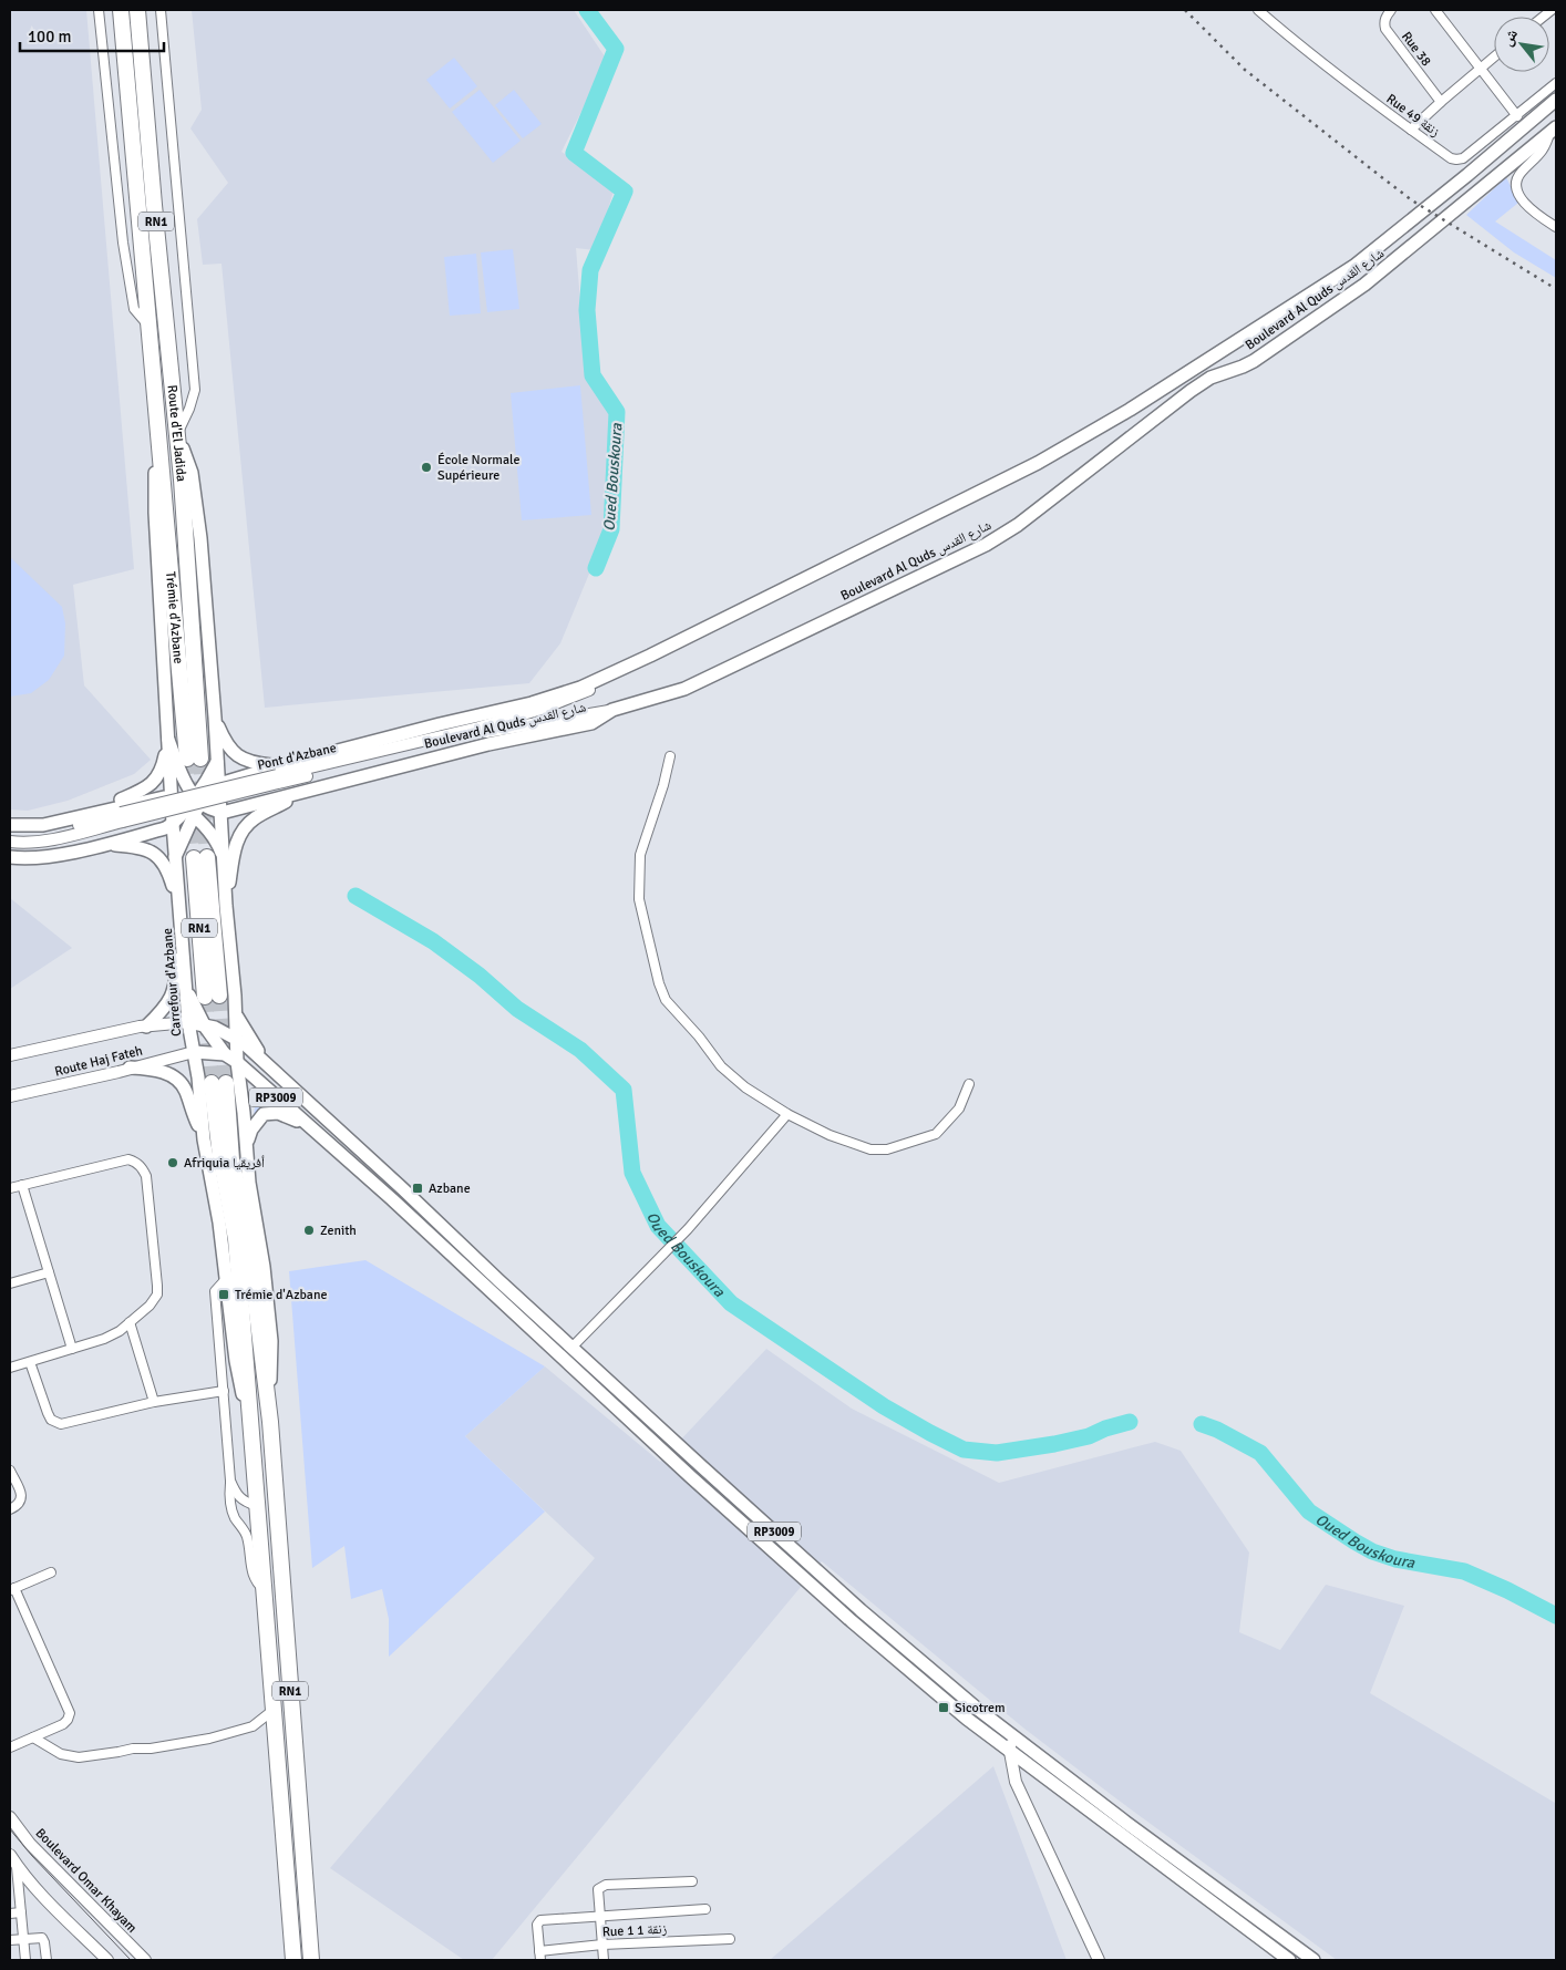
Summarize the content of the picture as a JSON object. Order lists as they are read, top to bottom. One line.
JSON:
{"streets":{"highway":["RN1","Route d'El Jadida","Trémie d'Azbane"],"main road":["Boulevard Al Quds شارع القدس","Pont d'Azbane","Carrefour d'Azbane","Route Haj Fateh","RP3009","Boulevard Omar Khayam"],"street":["Rue 38","Rue 49 زنقة","Rue 1 زنقة 1"]},"crossings":[["RN1","Route d'El Jadida"],["Boulevard Al Quds شارع القدس","Route d'El Jadida"],["Boulevard Al Quds شارع القدس","Pont d'Azbane"],["Route d'El Jadida","Trémie d'Azbane"],["Route d'El Jadida","Carrefour d'Azbane"],["Carrefour d'Azbane","Route Haj Fateh"],["Carrefour d'Azbane","RP3009"]],"water":["Oued Bouskoura"],"places":{"other":["École Normale Supérieure","Afriquia أفريقيا","Zenith"],"transit":["Azbane","Trémie d'Azbane","Sicotrem"]},"scale_bar":"100 m","north":"top left"}
